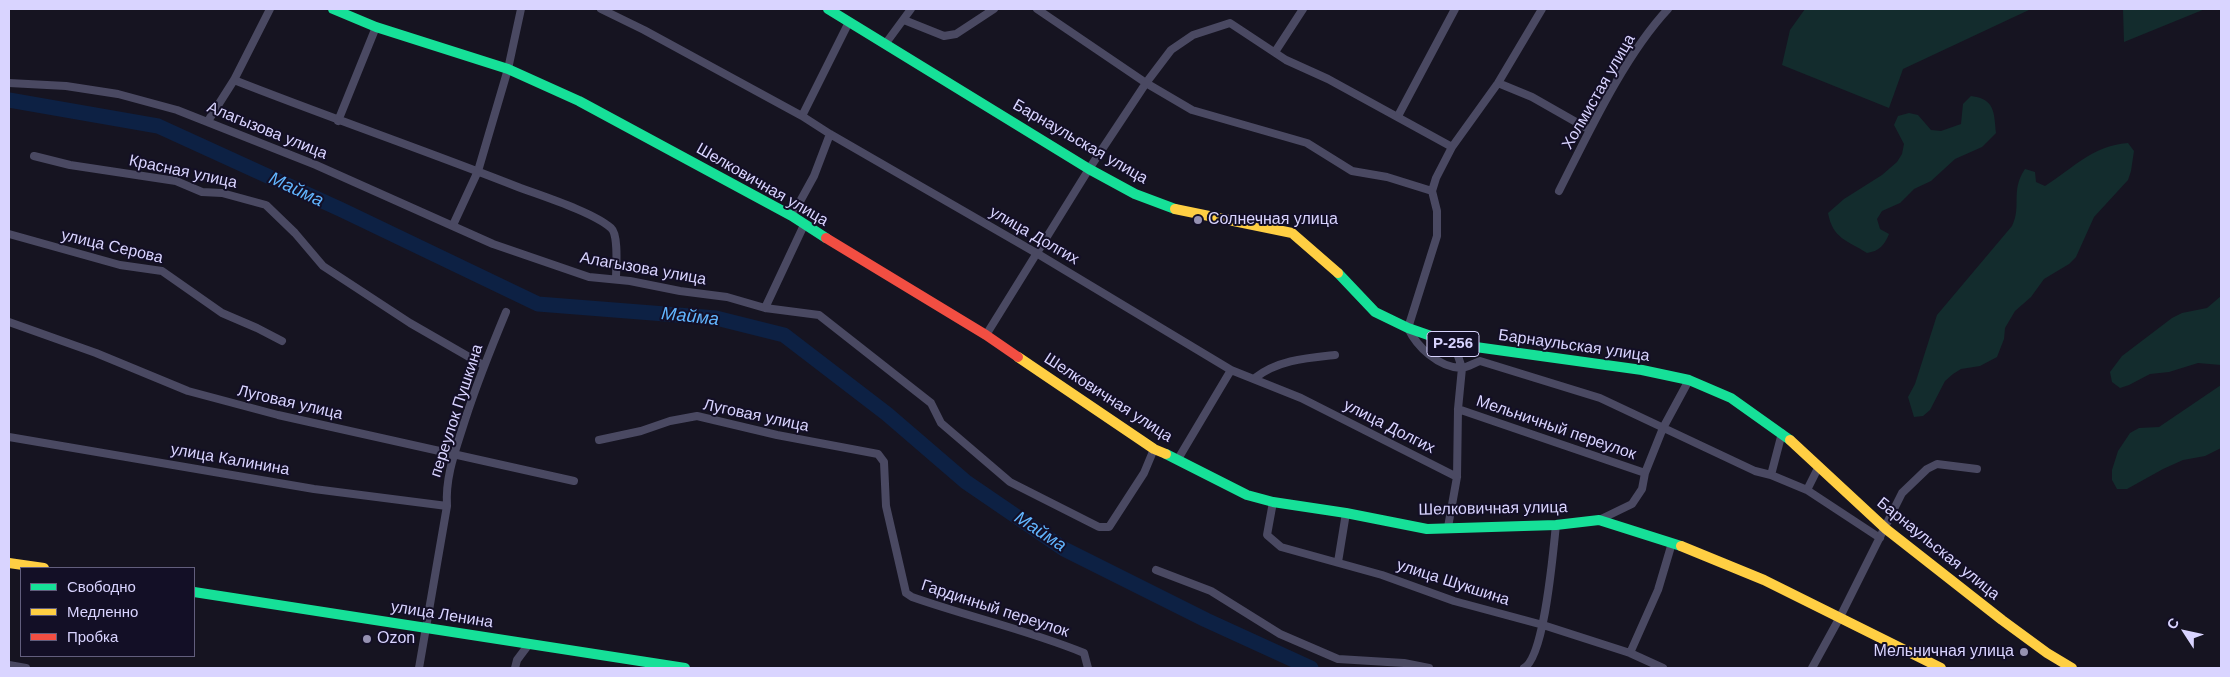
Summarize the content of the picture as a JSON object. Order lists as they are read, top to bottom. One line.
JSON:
{"streets":{"street":["Холмистая улица","Алагызова улица","Барнаульская улица","Красная улица","Шелковичная улица","улица Долгих","улица Серова","Р-256","Луговая улица","переулок Пушкина","Мельничный переулок","улица Калинина","улица Шукшина","Гардинный переулок","улица Ленина"]},"crossings":[["Алагызова улица","Шелковичная улица"],["Красная улица","переулок Пушкина"],["Шелковичная улица","улица Шукшина"],["Луговая улица","переулок Пушкина"],["Луговая улица","Гардинный переулок"],["переулок Пушкина","улица Калинина"],["переулок Пушкина","улица Ленина"]],"water":["Майма"],"places":["Солнечная улица","Ozon","Мельничная улица"],"legend":["Свободно","Медленно","Пробка"],"north":"top left"}
